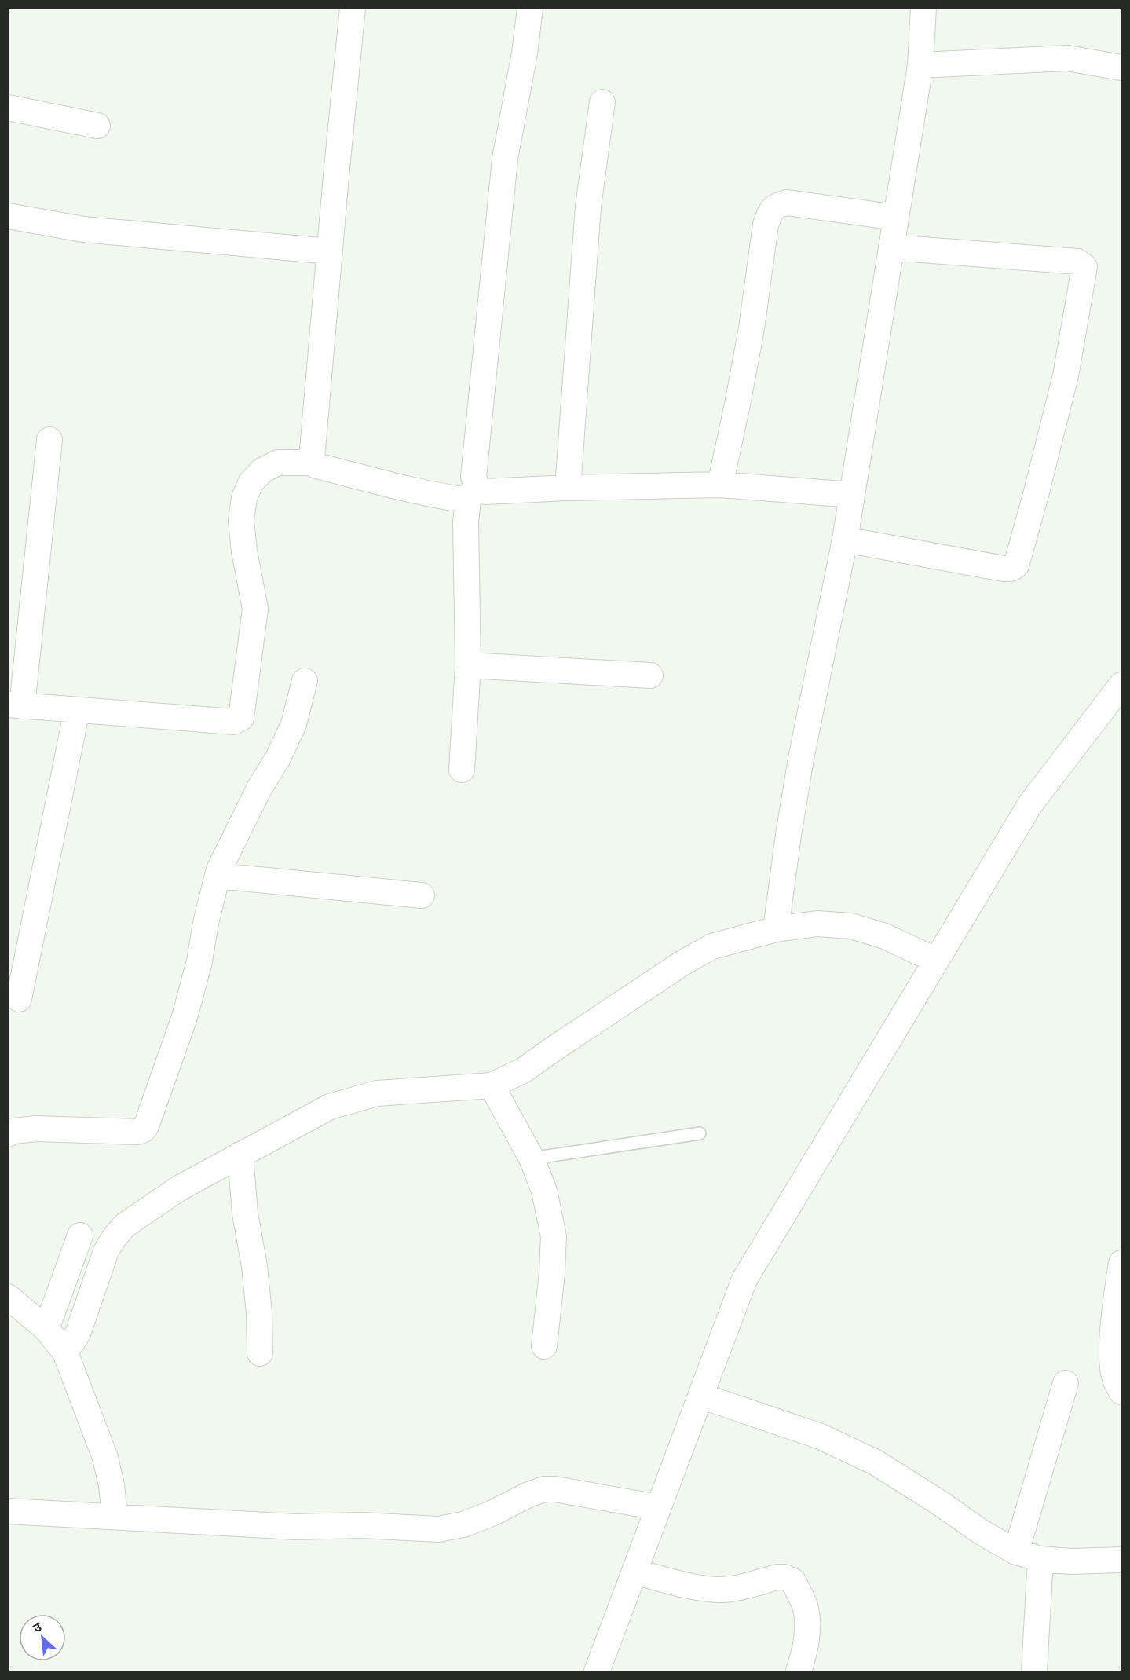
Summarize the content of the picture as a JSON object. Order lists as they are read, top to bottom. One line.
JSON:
{"north":"top left"}
